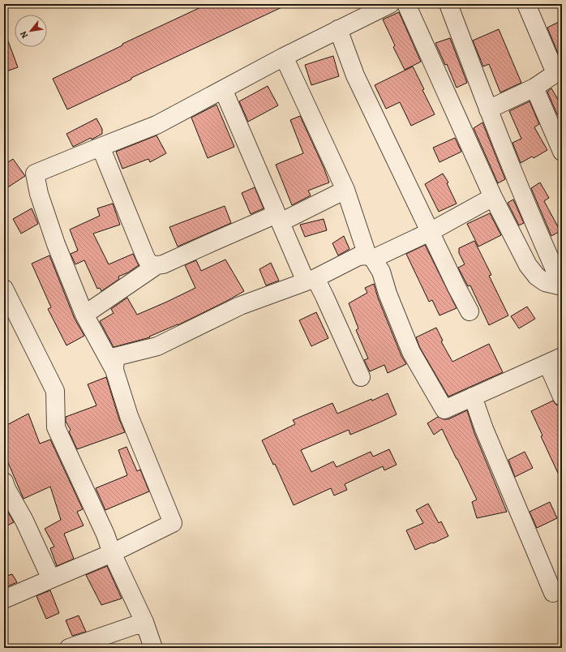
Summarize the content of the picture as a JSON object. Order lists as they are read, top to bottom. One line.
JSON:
{"north":"bottom left"}
